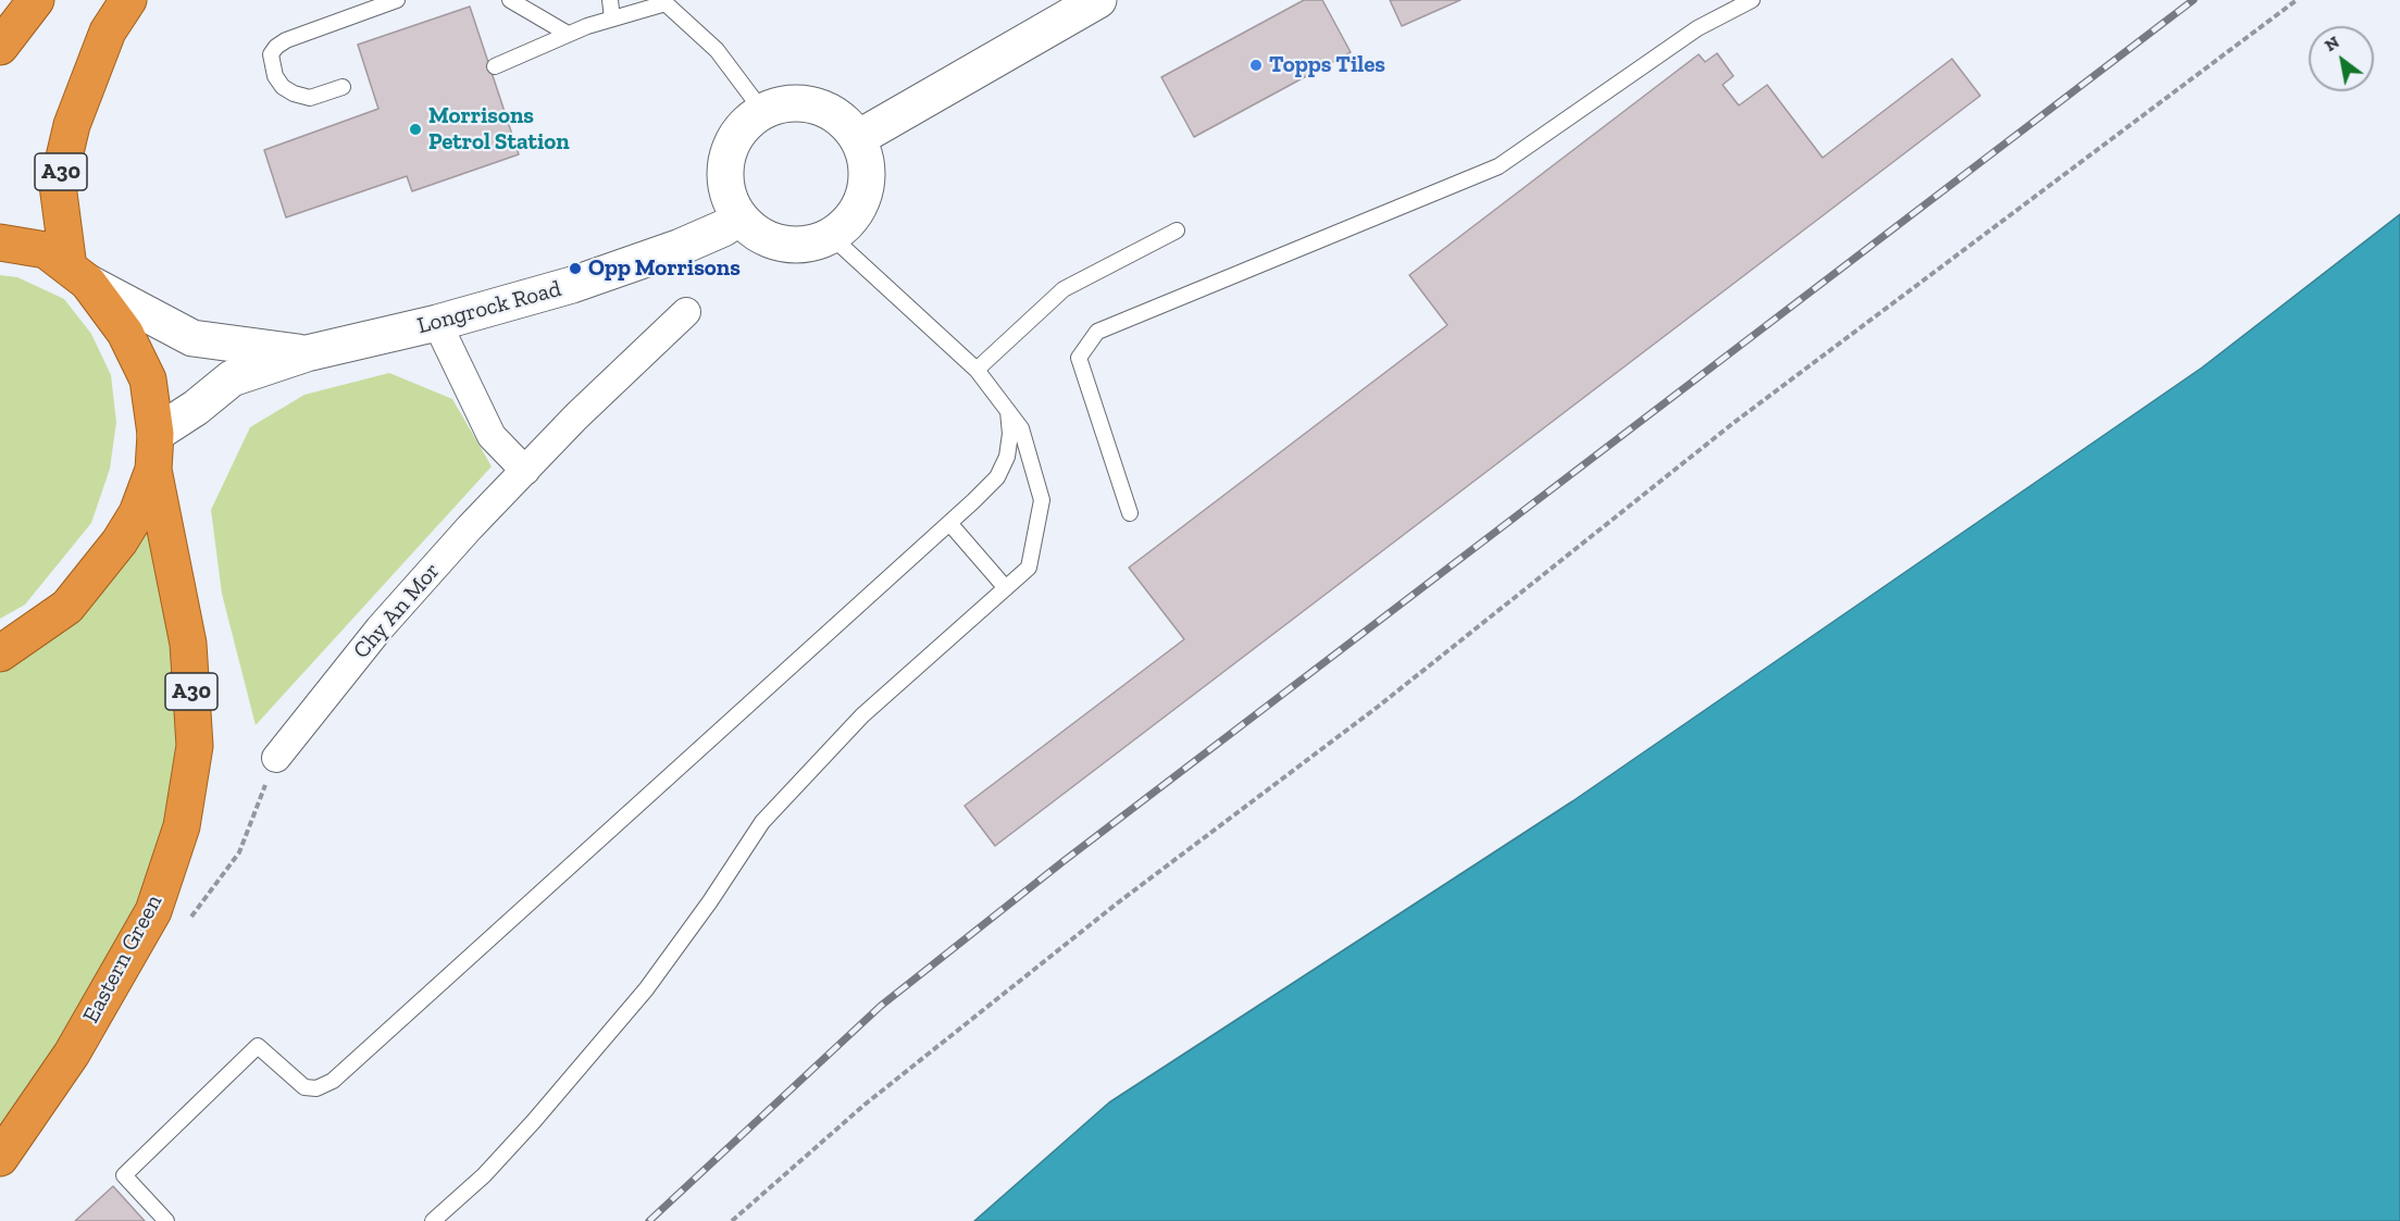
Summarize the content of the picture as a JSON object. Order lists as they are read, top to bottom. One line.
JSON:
{"streets":{"highway":["A30","Eastern Green"],"street":["Longrock Road","Chy An Mor"]},"crossings":[["A30","Longrock Road"]],"places":["Topps Tiles","Morrisons Petrol Station","Opp Morrisons"],"north":"top left"}
